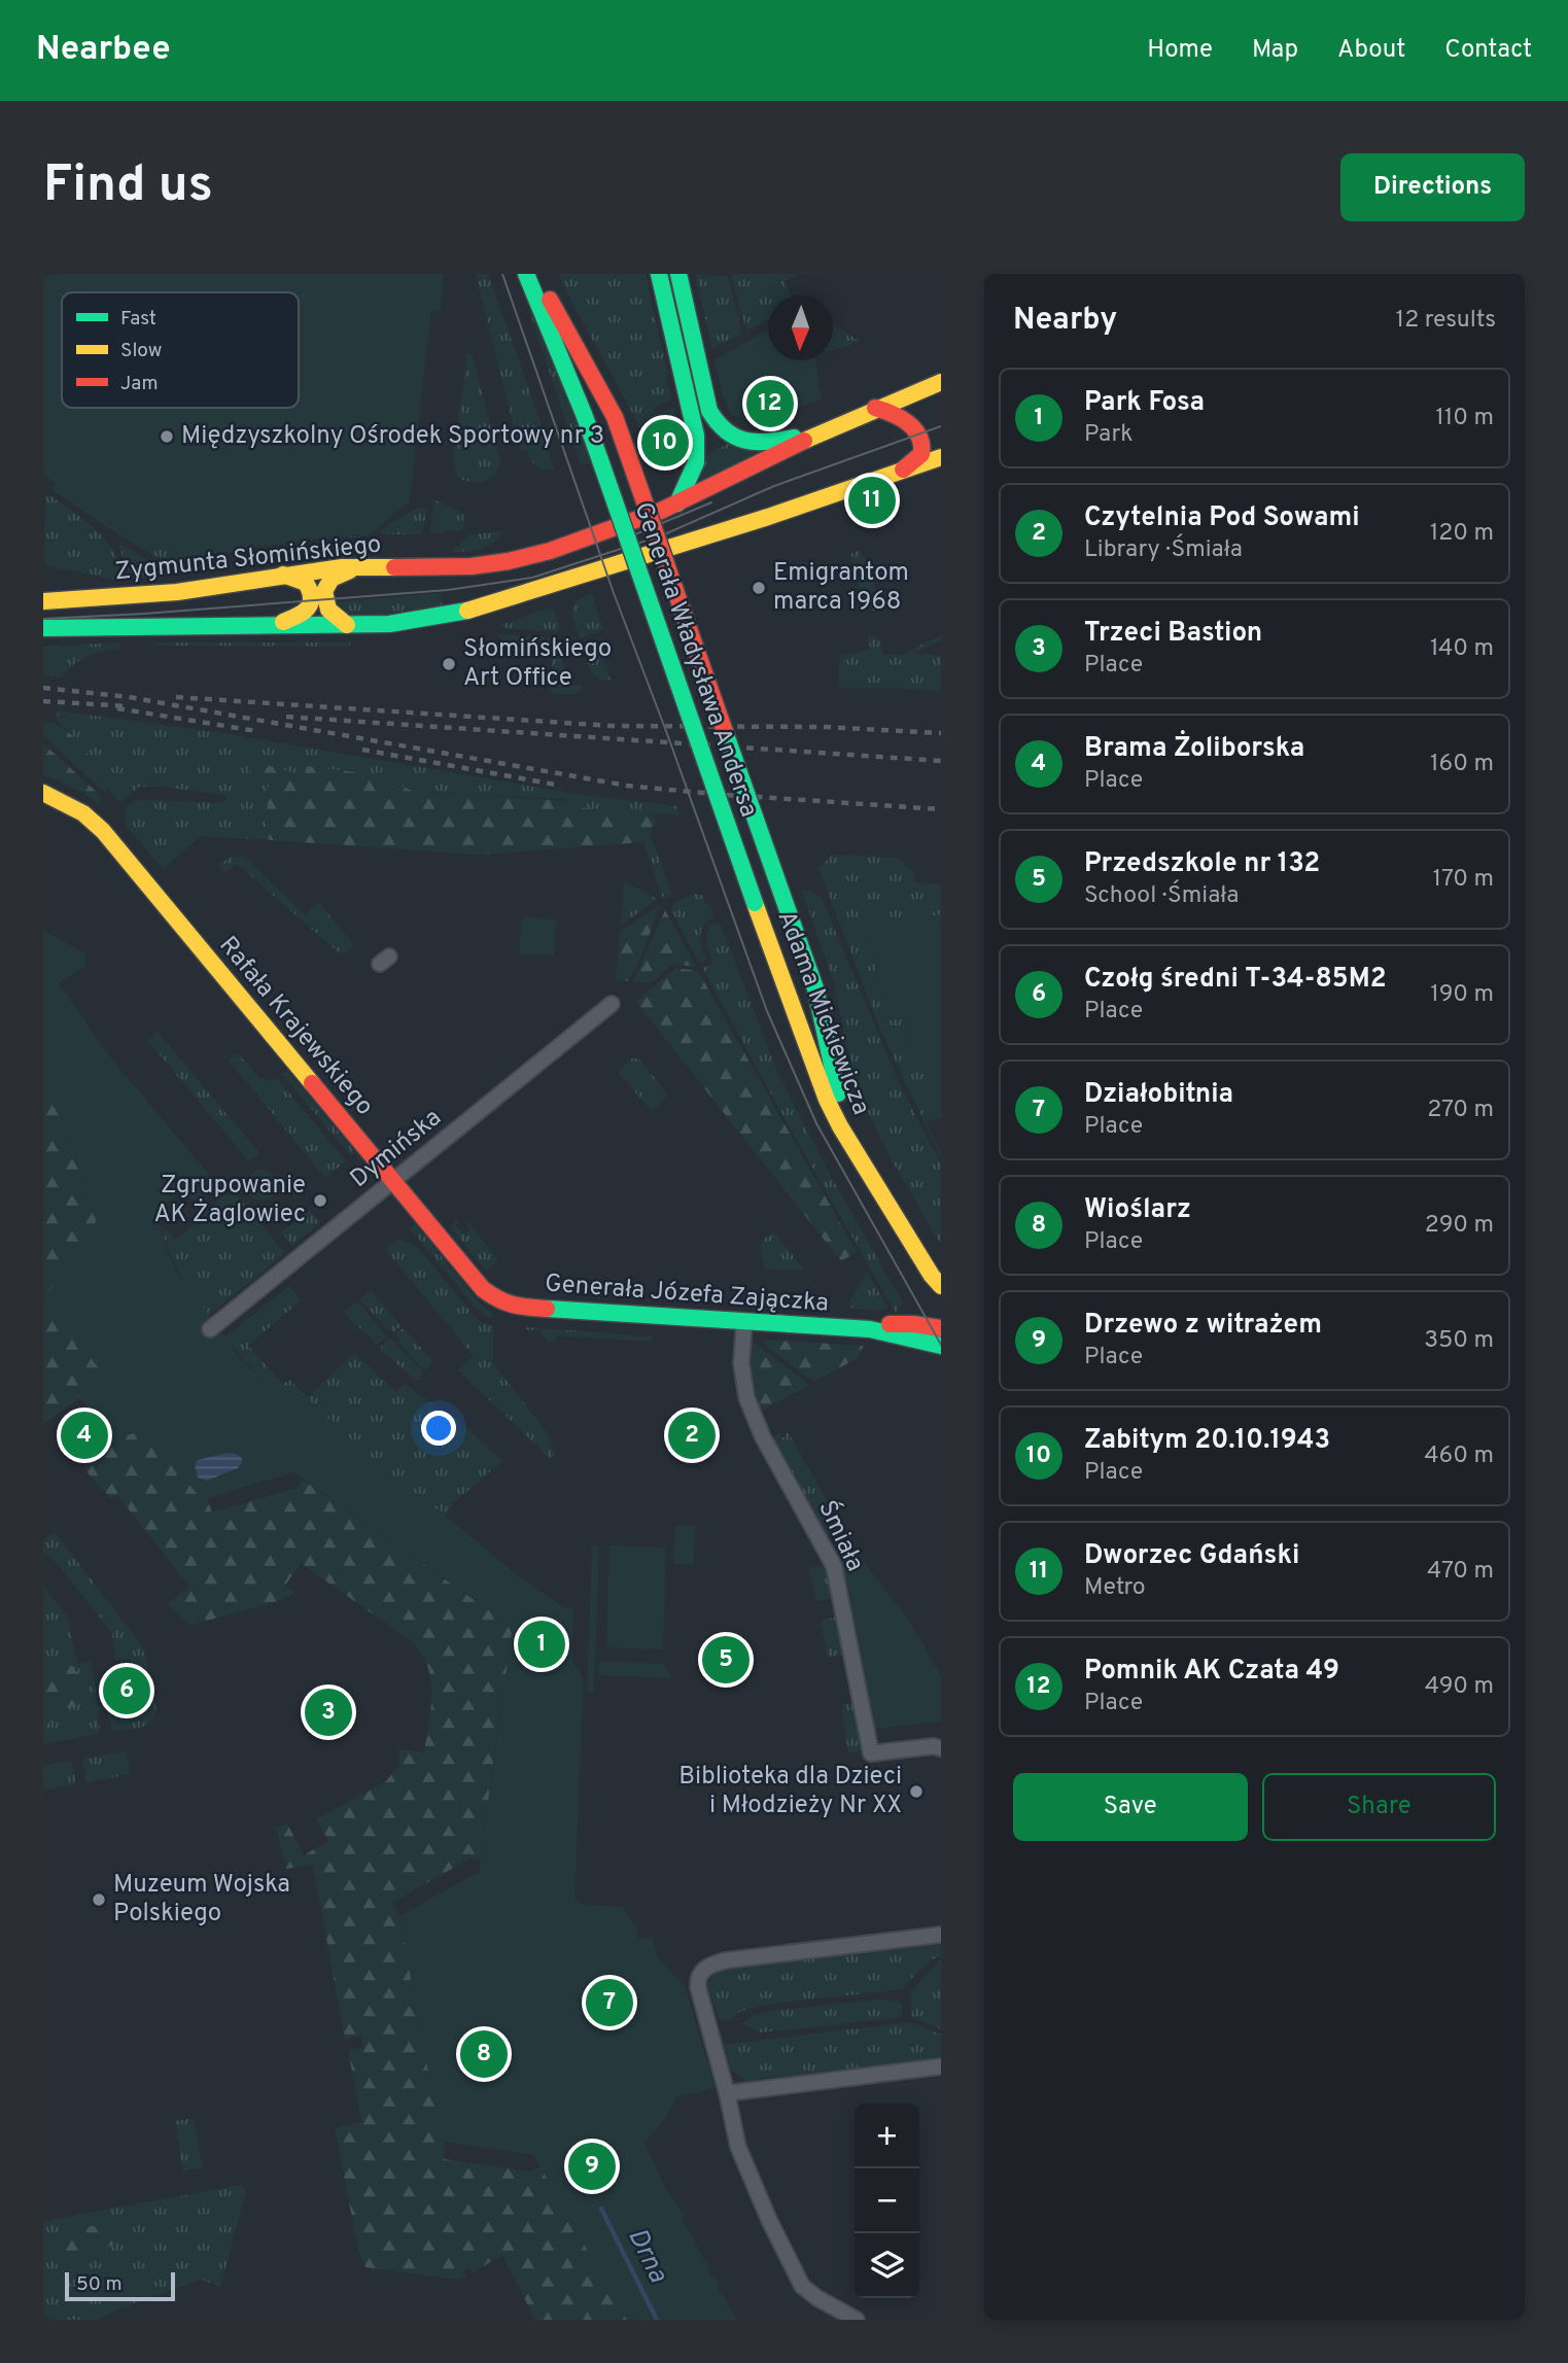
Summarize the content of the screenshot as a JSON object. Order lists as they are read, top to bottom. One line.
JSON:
{"streets":{"main road":["Zygmunta Słomińskiego","Generała Władysława Andersa","Adama Mickiewicza","Rafała Krajewskiego","Generała Józefa Zajączka"],"street":["Dymińska","Śmiała"]},"crossings":[["Generała Władysława Andersa","Adama Mickiewicza"],["Rafała Krajewskiego","Dymińska"],["Rafała Krajewskiego","Generała Józefa Zajączka"],["Generała Józefa Zajączka","Śmiała"]],"water":["Drna"],"places":["Międzyszkolny Ośrodek Sportowy nr 3","Emigrantom marca 1968","Słomińskiego Art Office","Zgrupowanie AK Żaglowiec","Biblioteka dla Dzieci i Młodzieży Nr XX","Muzeum Wojska Polskiego"],"legend":["Fast","Slow","Jam"],"scale_bar":"50 m","north":"bottom","page":{"header":"Nearbee","nav":["Home","Map","About","Contact"],"buttons":["Directions",["Save","Share"]],"title":"Find us","heading":["Nearby","12 results"],"list":[{"mark":"1","name":"Park Fosa","note":"Park","value":"110 m"},{"mark":"2","name":"Czytelnia Pod Sowami","note":"Library · Śmiała","value":"120 m"},{"mark":"3","name":"Trzeci Bastion","note":"Place","value":"140 m"},{"mark":"4","name":"Brama Żoliborska","note":"Place","value":"160 m"},{"mark":"5","name":"Przedszkole nr 132","note":"School · Śmiała","value":"170 m"},{"mark":"6","name":"Czołg średni T-34-85M2","note":"Place","value":"190 m"},{"mark":"7","name":"Działobitnia","note":"Place","value":"270 m"},{"mark":"8","name":"Wioślarz","note":"Place","value":"290 m"},{"mark":"9","name":"Drzewo z witrażem","note":"Place","value":"350 m"},{"mark":"10","name":"Zabitym 20.10.1943","note":"Place","value":"460 m"},{"mark":"11","name":"Dworzec Gdański","note":"Metro","value":"470 m"},{"mark":"12","name":"Pomnik AK Czata 49","note":"Place","value":"490 m"}],"pins":["12","10","11","2","4","1","5","6","3","7","8","9"],"map_buttons":["+","−"],"scale":"50 m"}}
